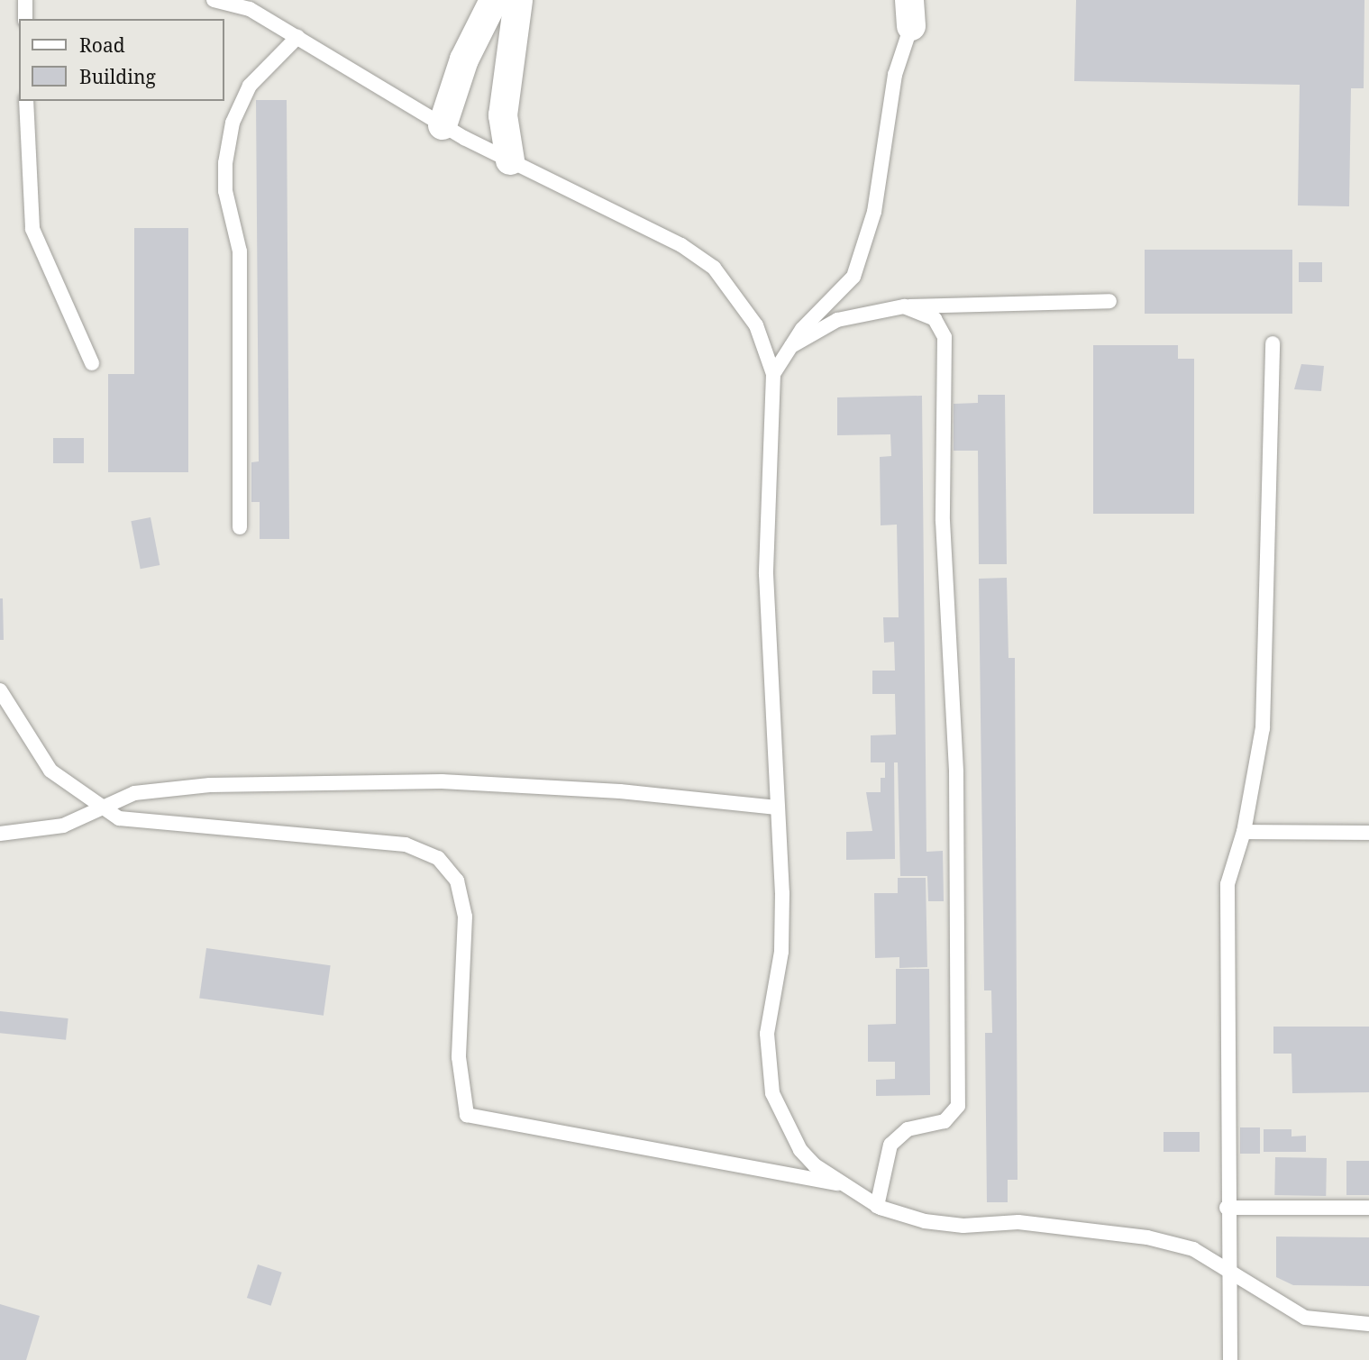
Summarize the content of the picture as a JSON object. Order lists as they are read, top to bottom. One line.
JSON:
{"legend":["Road","Building"]}
